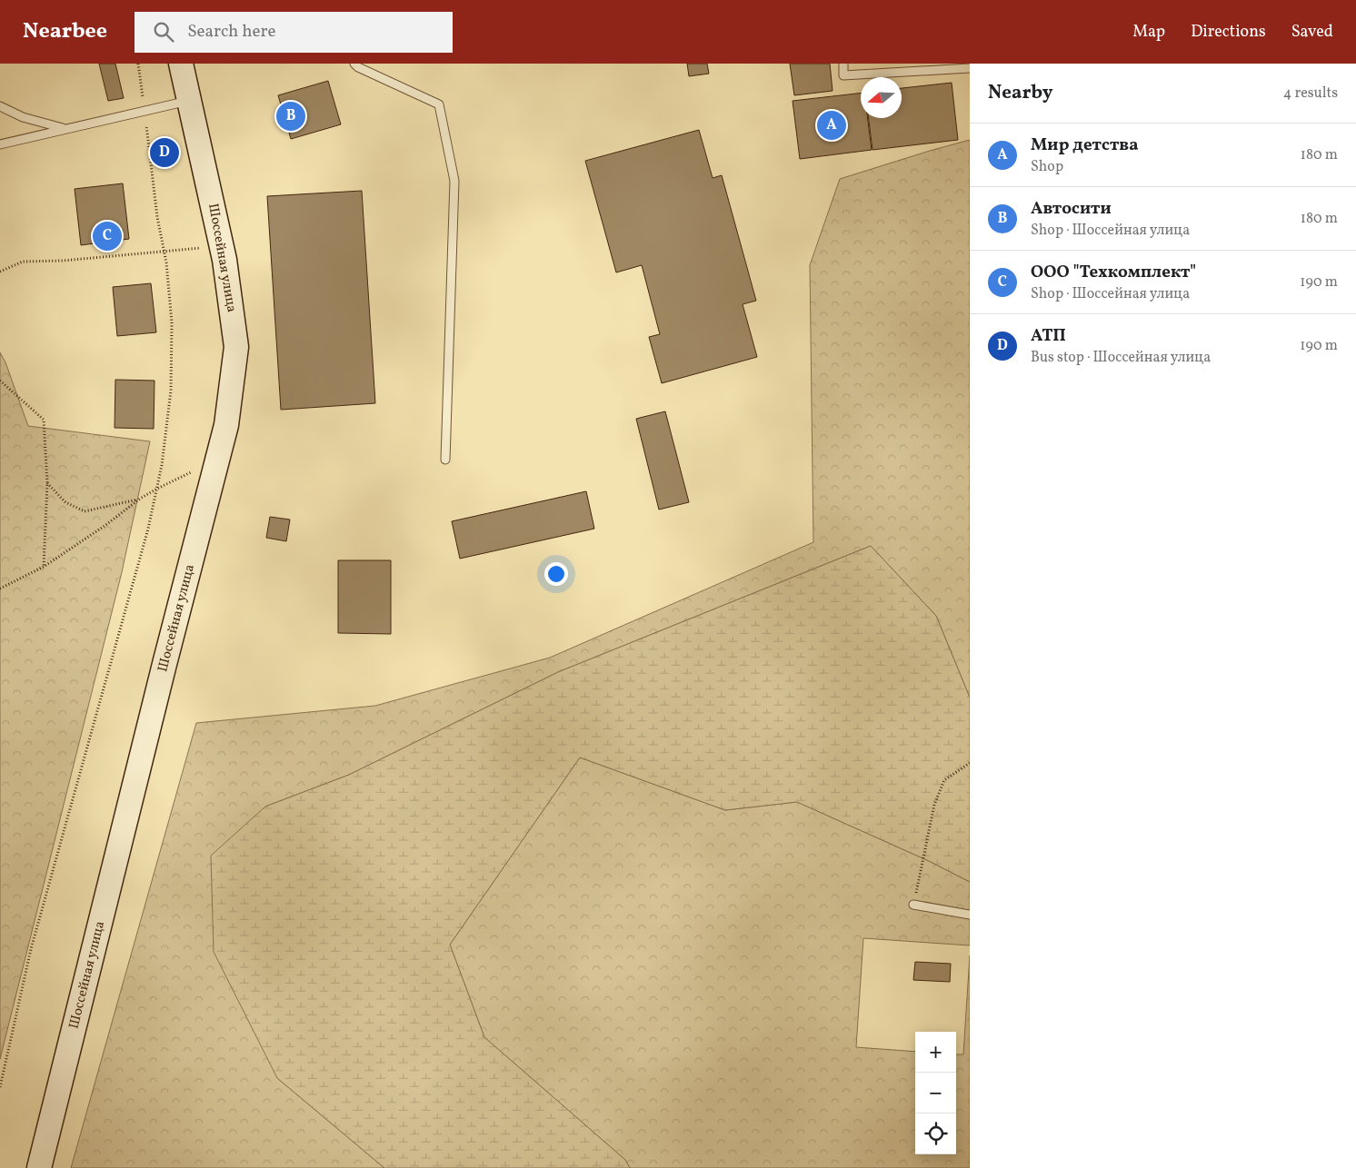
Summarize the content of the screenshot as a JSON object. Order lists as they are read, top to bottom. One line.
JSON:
{"streets":{"main road":["Шоссейная улица"]},"north":"left","page":{"header":"Nearbee","search":"Search here","nav":["Map","Directions","Saved"],"heading":["Nearby","4 results"],"pins":["B","A","D","C"],"list":[{"mark":"A","name":"Мир детства","note":"Shop","value":"180 m"},{"mark":"B","name":"Автосити","note":"Shop · Шоссейная улица","value":"180 m"},{"mark":"C","name":"ООО \"Техкомплект\"","note":"Shop · Шоссейная улица","value":"190 m"},{"mark":"D","name":"АТП","note":"Bus stop · Шоссейная улица","value":"190 m"}],"map_buttons":["+","−"]}}
